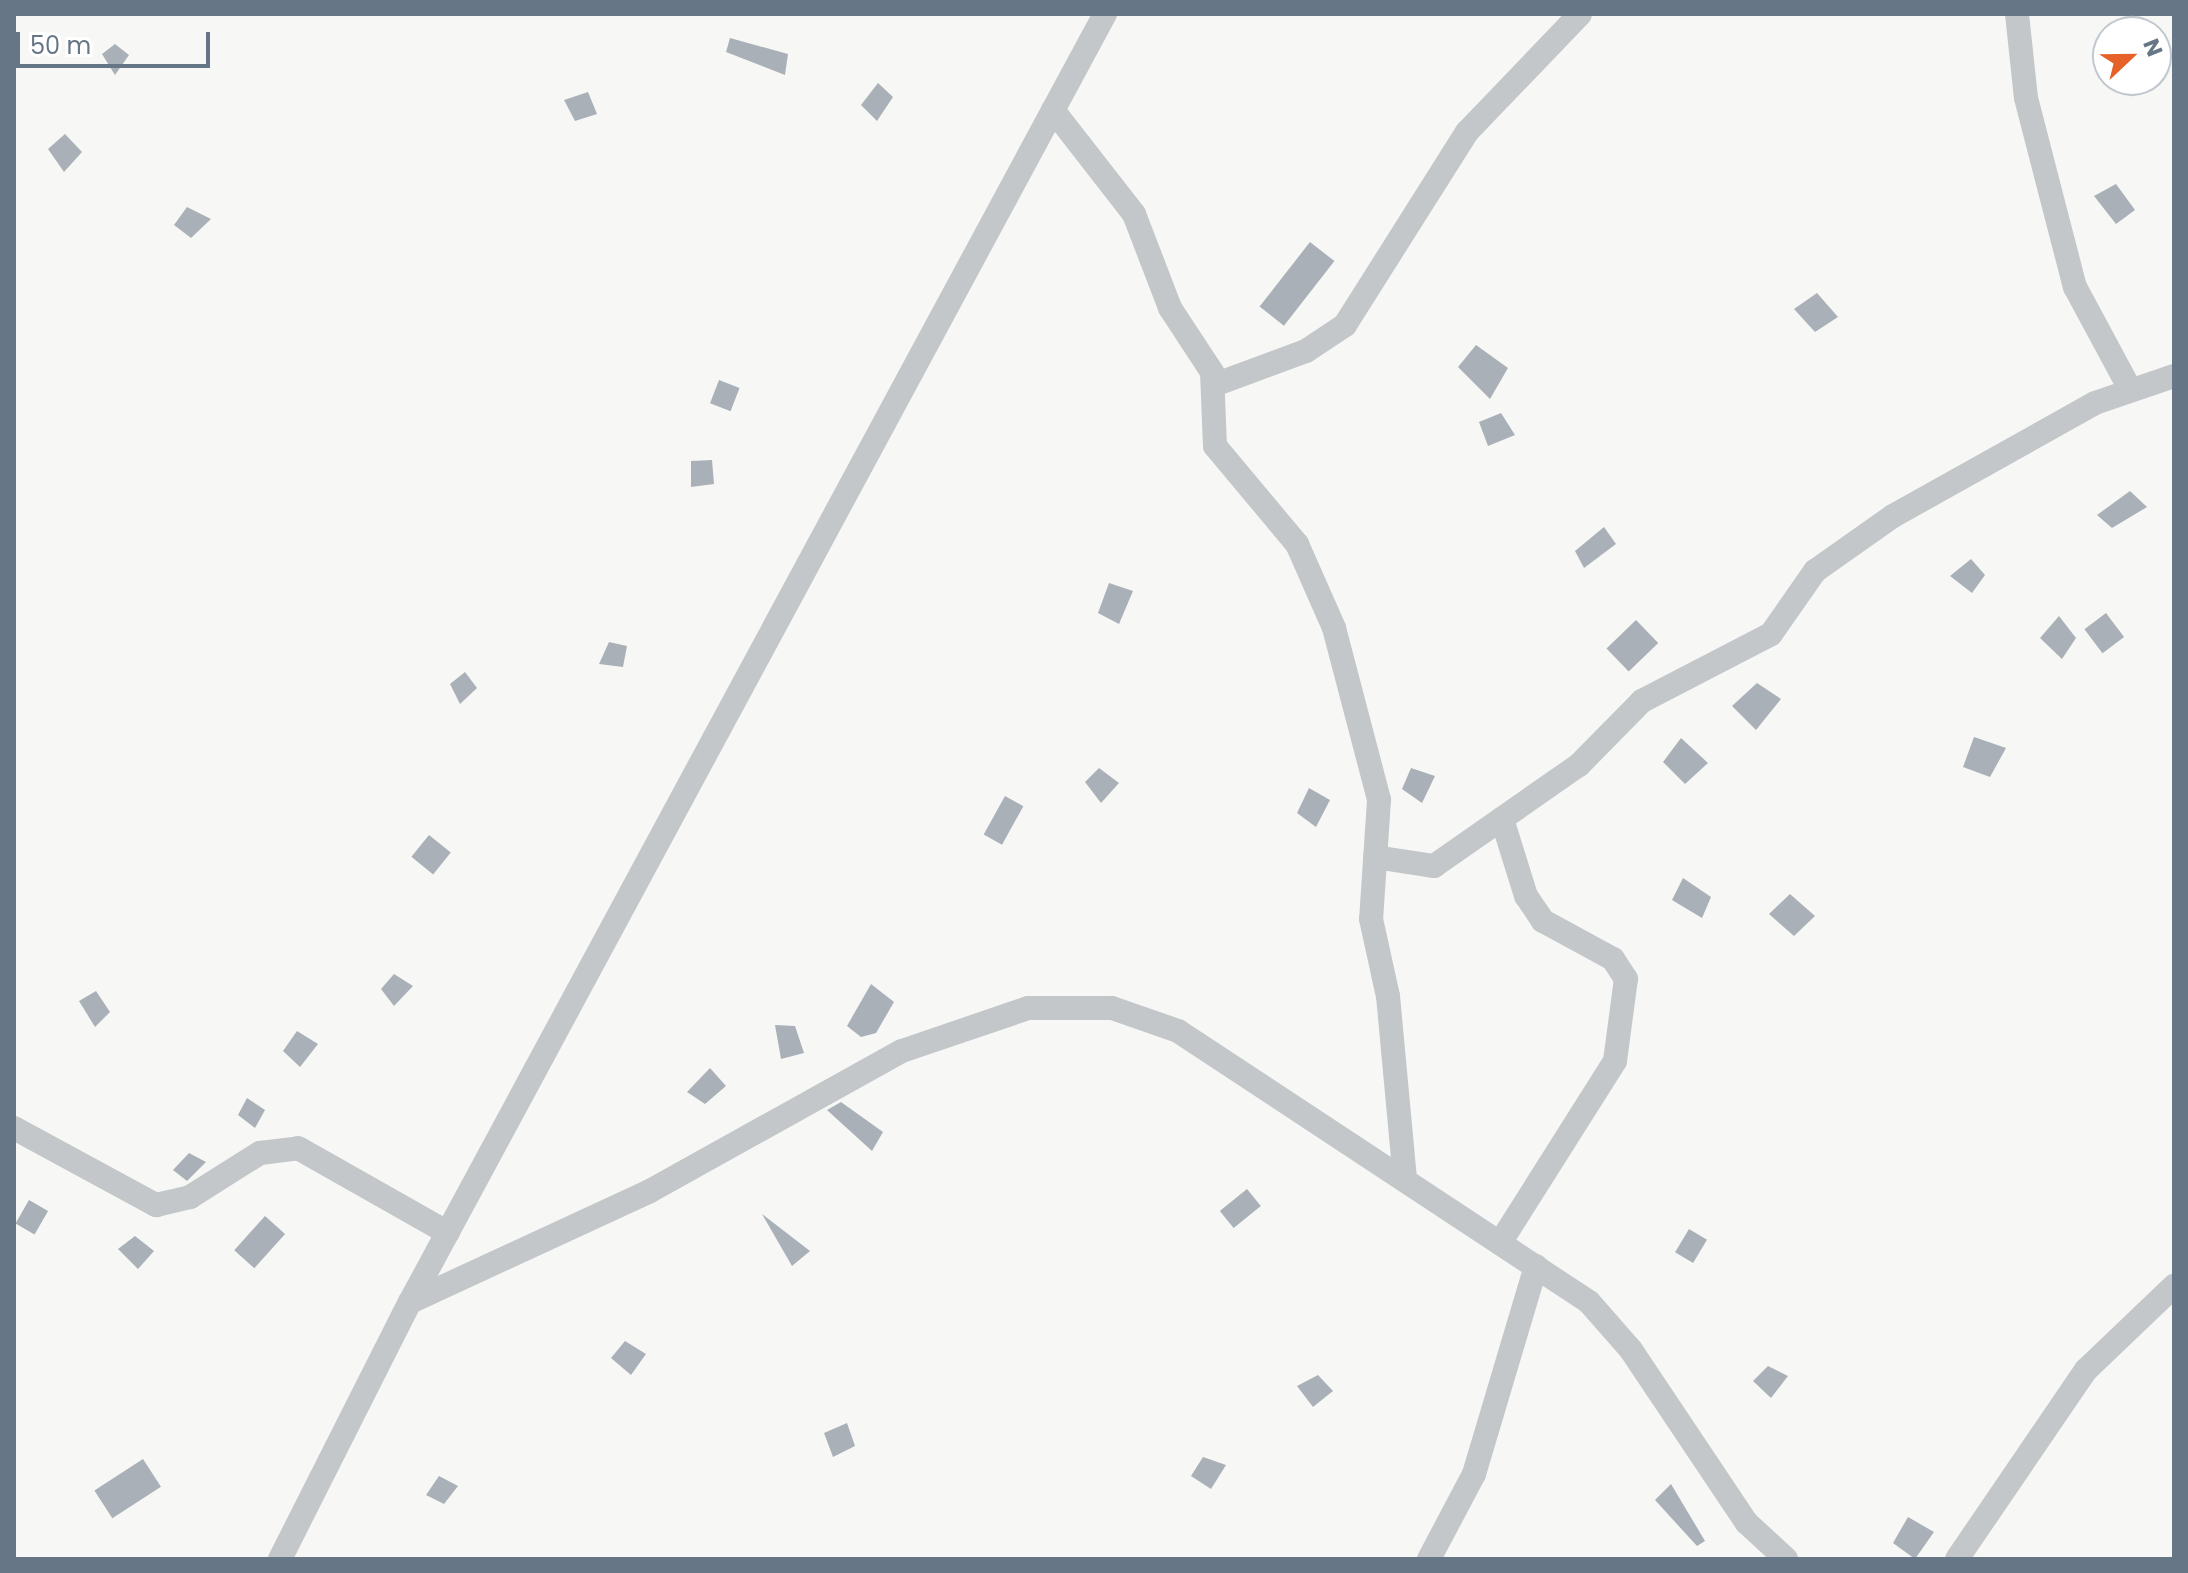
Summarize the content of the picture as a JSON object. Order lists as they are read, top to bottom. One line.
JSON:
{"scale_bar":"50 m","north":"right"}
